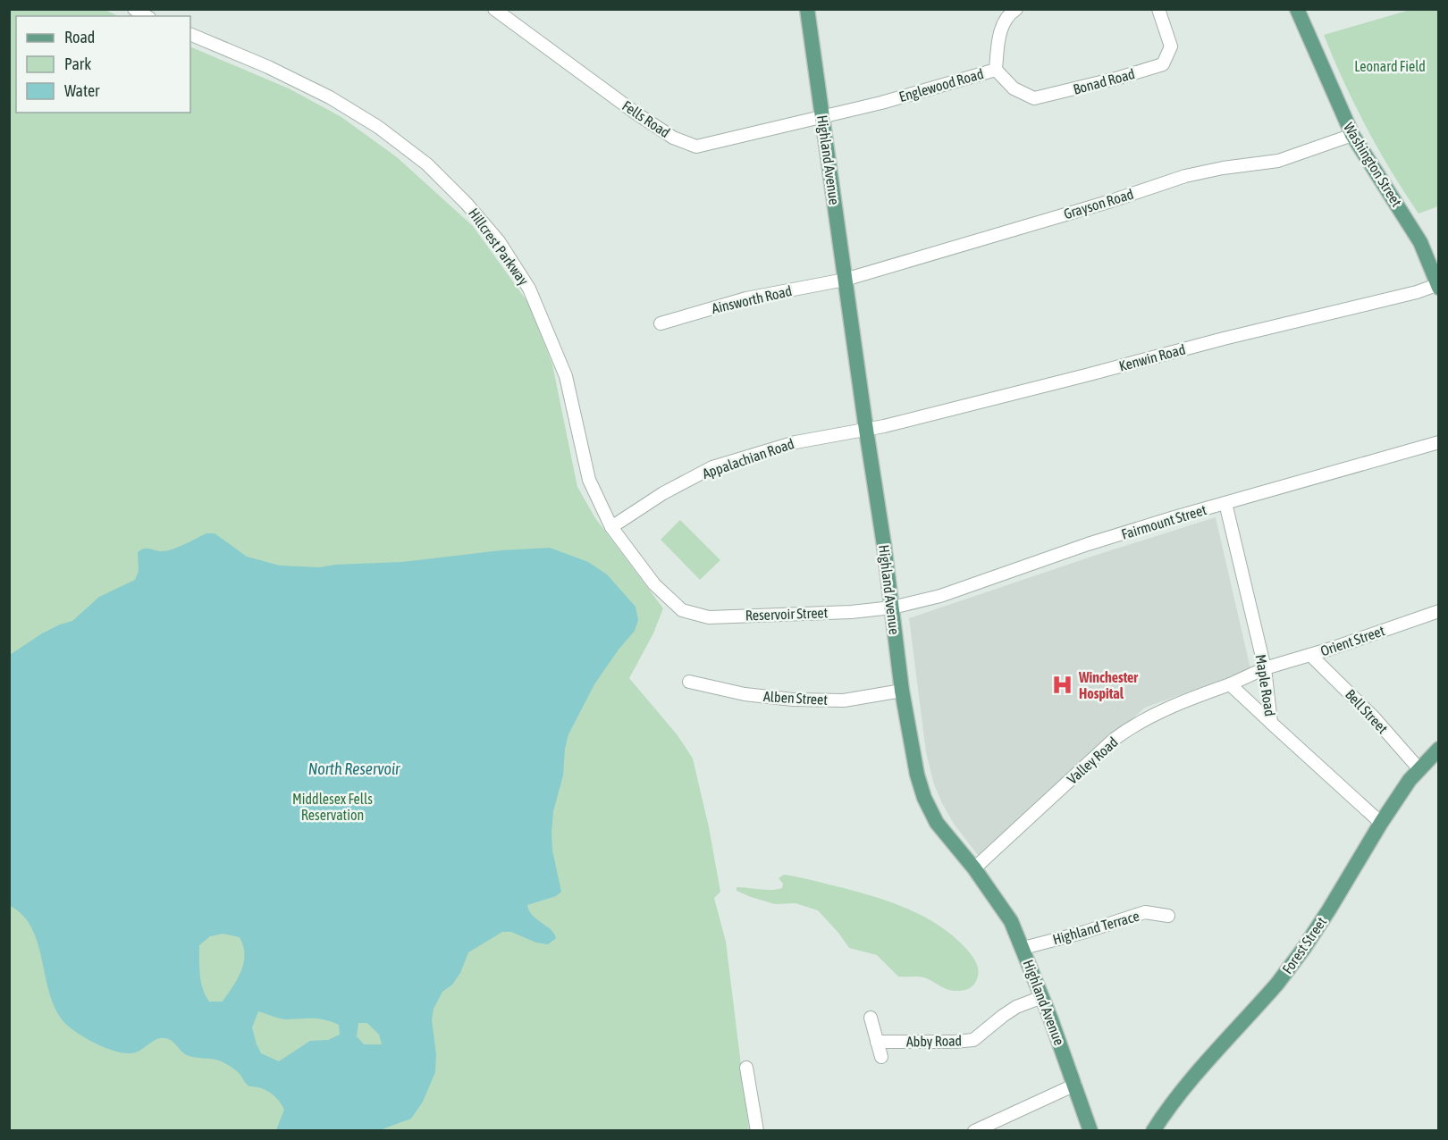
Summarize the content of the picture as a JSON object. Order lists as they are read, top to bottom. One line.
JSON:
{"streets":{"main road":["Highland Avenue","Washington Street","Forest Street"],"street":["Bonad Road","Englewood Road","Fells Road","Grayson Road","Hillcrest Parkway","Ainsworth Road","Kenwin Road","Appalachian Road","Fairmount Street","Reservoir Street","Orient Street","Maple Road","Alben Street","Bell Street","Valley Road","Highland Terrace","Abby Road"]},"crossings":[["Bonad Road","Englewood Road"],["Englewood Road","Fells Road"],["Englewood Road","Highland Avenue"],["Fells Road","Highland Avenue"],["Highland Avenue","Grayson Road"],["Highland Avenue","Ainsworth Road"],["Highland Avenue","Kenwin Road"],["Highland Avenue","Appalachian Road"],["Highland Avenue","Fairmount Street"],["Highland Avenue","Reservoir Street"],["Highland Avenue","Alben Street"],["Highland Avenue","Valley Road"],["Highland Avenue","Highland Terrace"],["Highland Avenue","Abby Road"],["Washington Street","Grayson Road"],["Washington Street","Kenwin Road"],["Grayson Road","Ainsworth Road"],["Hillcrest Parkway","Appalachian Road"],["Hillcrest Parkway","Reservoir Street"],["Kenwin Road","Appalachian Road"],["Fairmount Street","Reservoir Street"],["Fairmount Street","Maple Road"],["Orient Street","Maple Road"],["Orient Street","Bell Street"],["Orient Street","Valley Road"],["Maple Road","Valley Road"],["Maple Road","Forest Street"],["Bell Street","Forest Street"]],"water":["North Reservoir"],"parks":["Leonard Field","Middlesex Fells Reservation"],"places":{"hospital":["Winchester Hospital"]},"legend":["Road","Park","Water"]}
